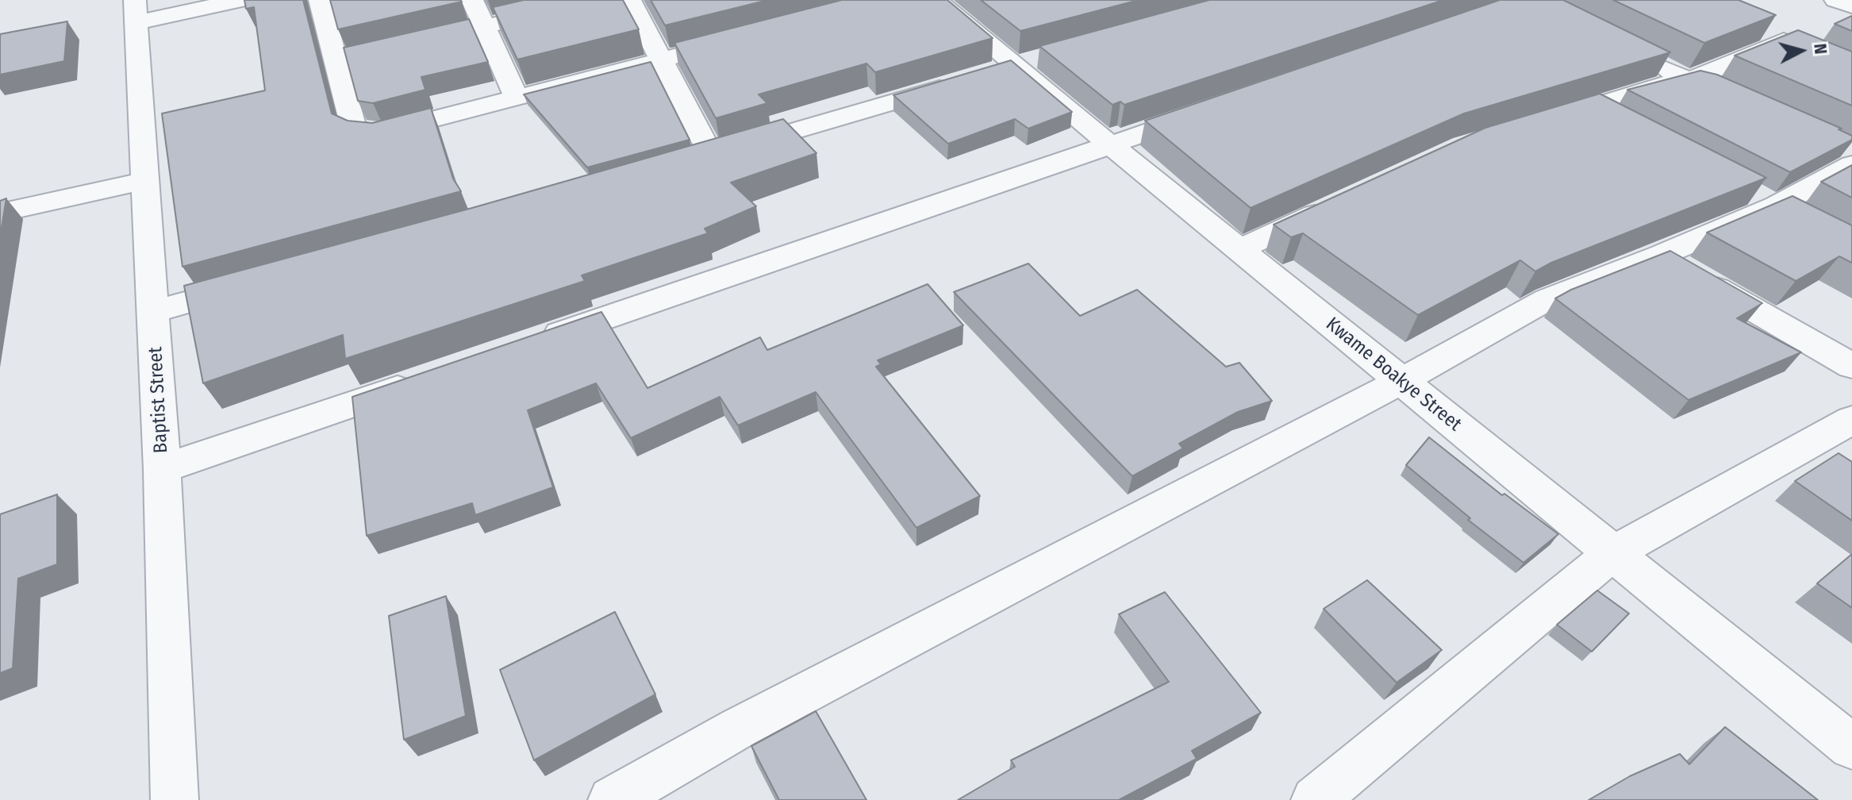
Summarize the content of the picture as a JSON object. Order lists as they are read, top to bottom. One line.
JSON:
{"streets":{"street":["Kwame Boakye Street","Baptist Street"]},"north":"right"}
